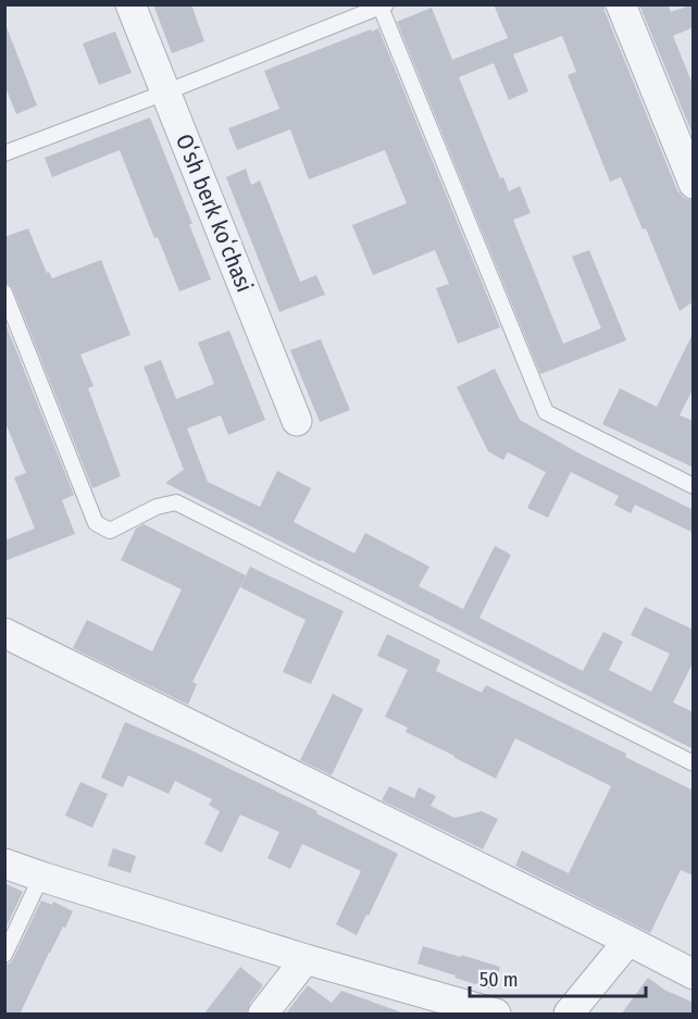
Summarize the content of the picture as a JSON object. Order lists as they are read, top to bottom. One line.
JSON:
{"streets":{"street":["Oʻsh berk koʻchasi"]},"scale_bar":"50 m"}
